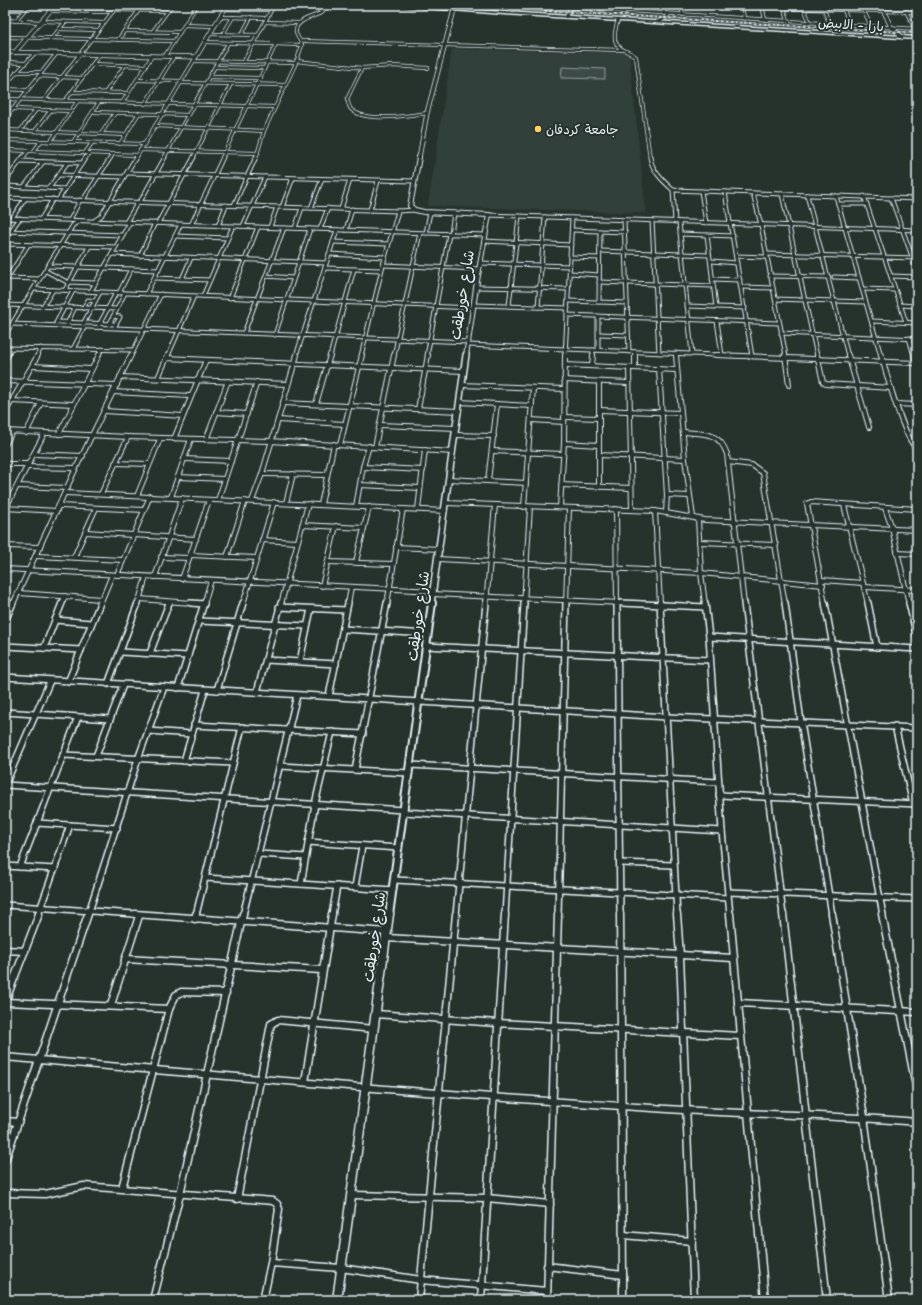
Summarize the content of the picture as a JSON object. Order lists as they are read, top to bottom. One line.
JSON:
{"streets":{"main road":["بارا - الابيض"],"street":["شارع خورطقت"]},"places":["جامعة كردفان"]}
